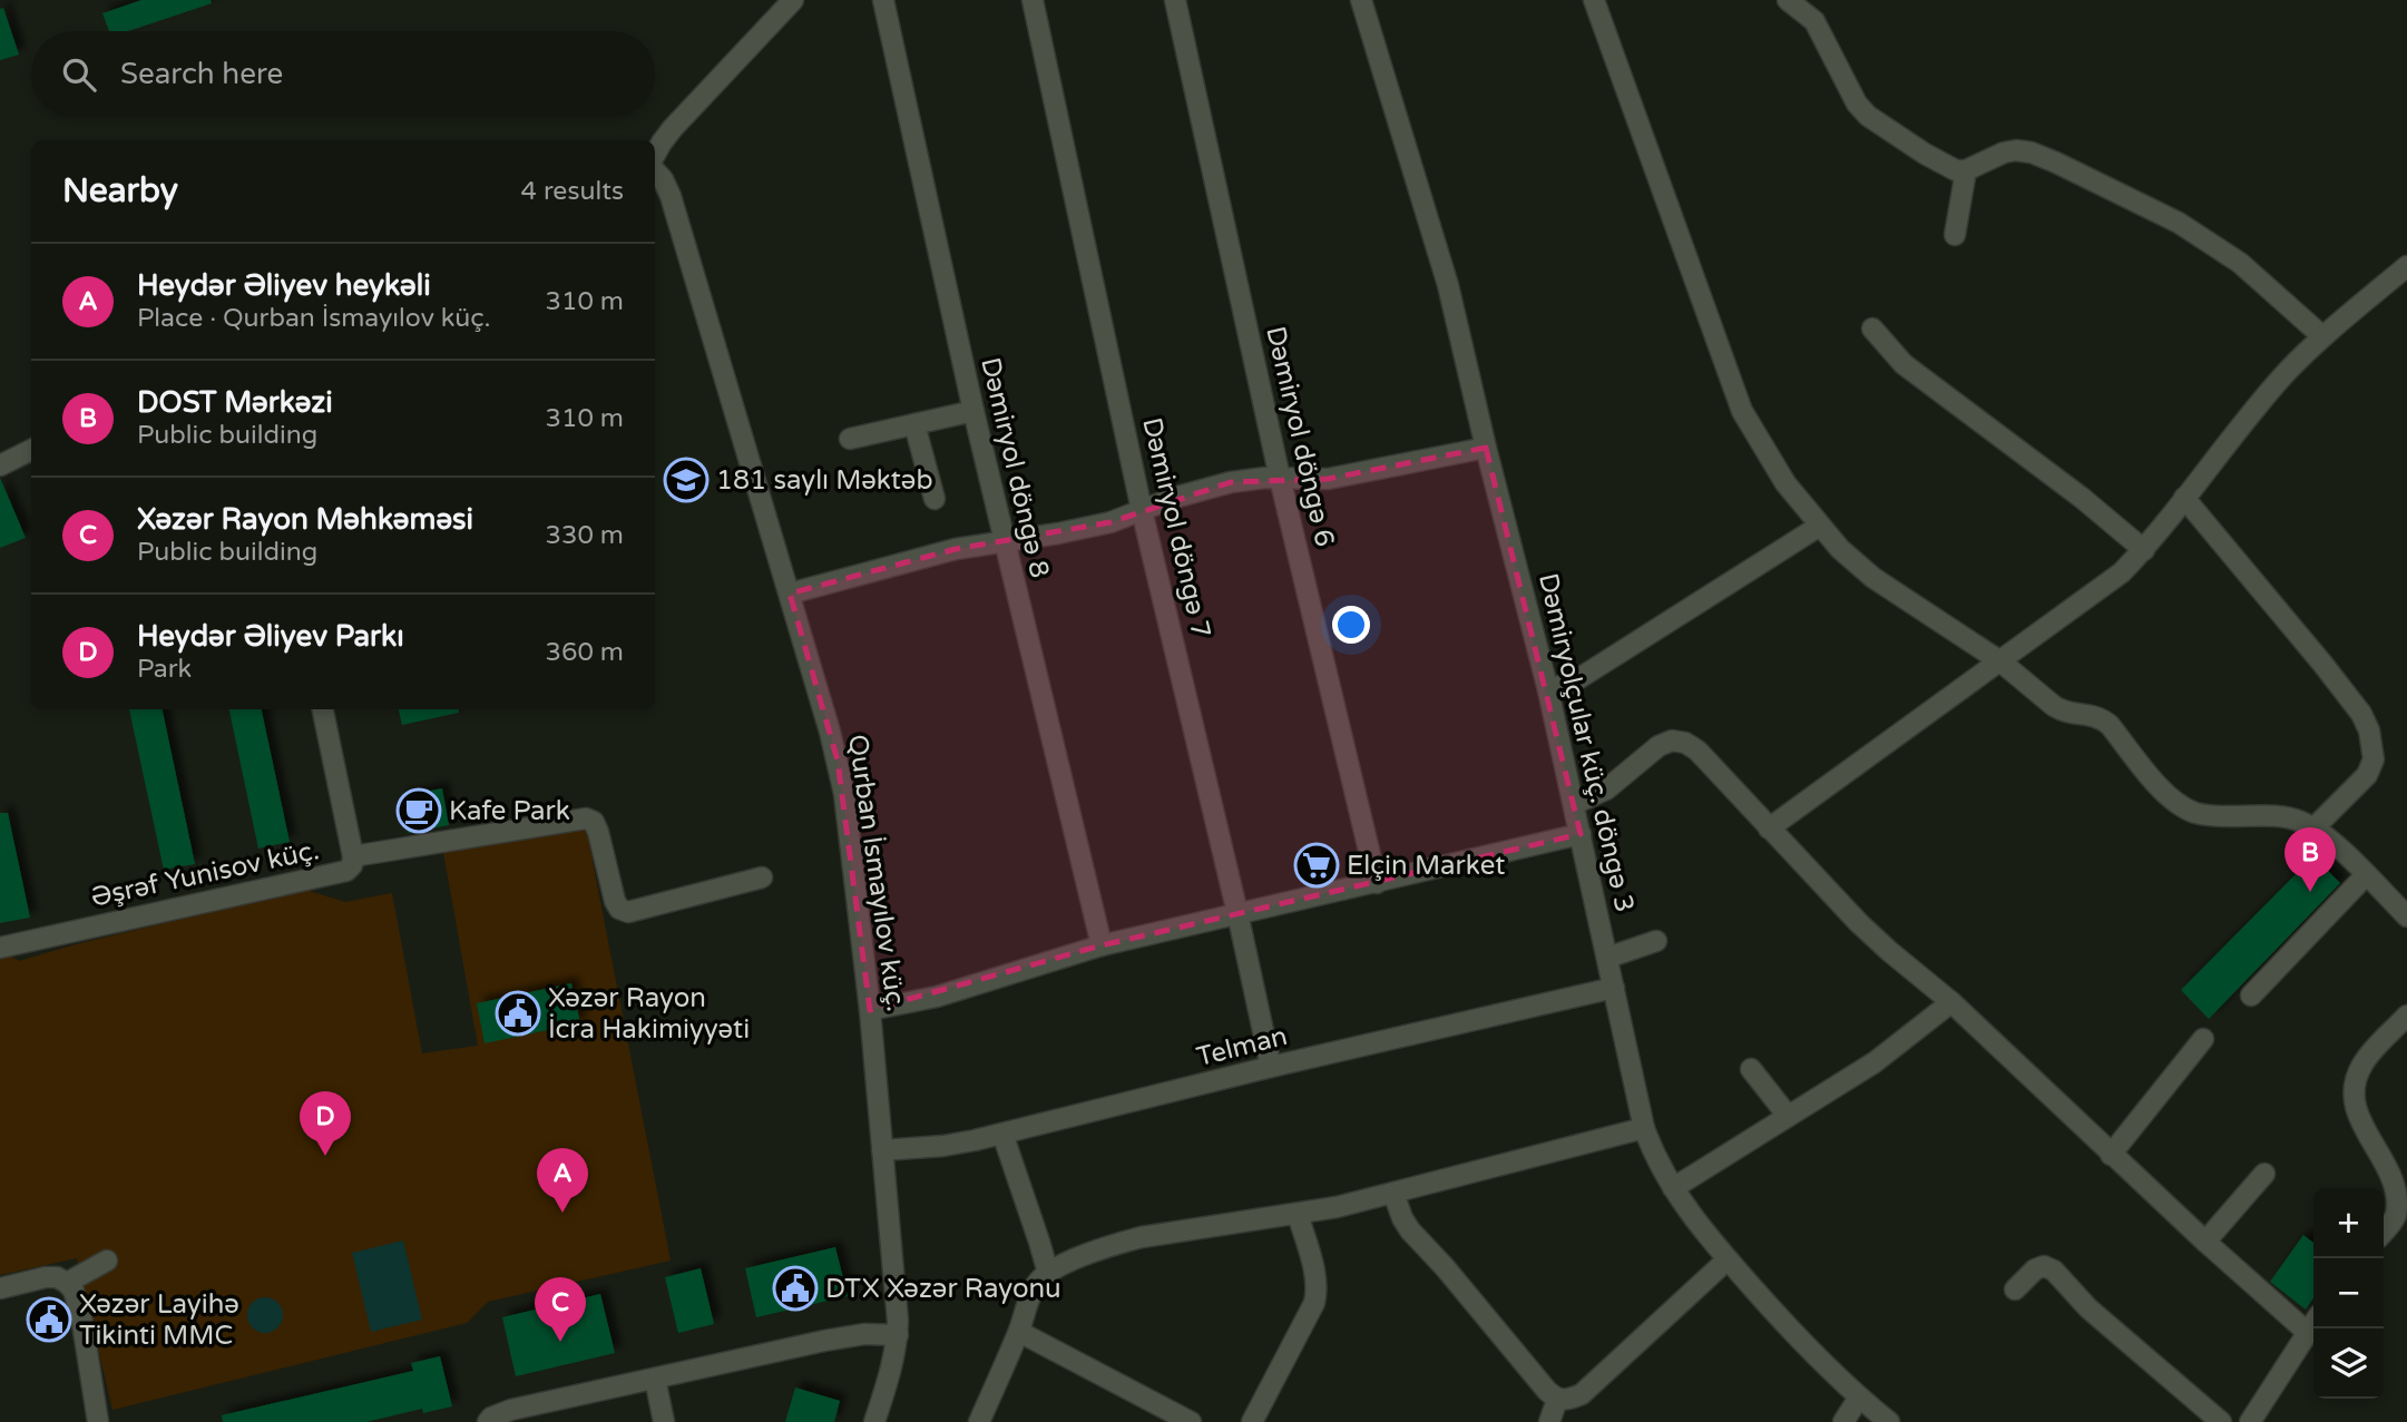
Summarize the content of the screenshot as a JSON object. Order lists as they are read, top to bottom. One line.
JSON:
{"streets":{"street":["Dəmiryol döngə 6","Dəmiryol döngə 8","Dəmiryol döngə 7","Dəmiryolçular küç. döngə 3","Qurban İsmayılov küç.","Əşrəf Yunisov küç.","Telman"]},"crossings":[["Dəmiryol döngə 7","Telman"],["Dəmiryolçular küç. döngə 3","Telman"],["Qurban İsmayılov küç.","Telman"]],"places":{"school or university":["181 saylı Məktəb"],"cafe":["Kafe Park"],"supermarket":["Elçin Market"],"public building":["Xəzər Rayon İcra Hakimiyyəti","DTX Xəzər Rayonu","Xəzər Layihə Tikinti MMC"]},"page":{"search":"Search here","heading":["Nearby","4 results"],"list":[{"mark":"A","name":"Heydər Əliyev heykəli","note":"Place · Qurban İsmayılov küç.","value":"310 m"},{"mark":"B","name":"DOST Mərkəzi","note":"Public building","value":"310 m"},{"mark":"C","name":"Xəzər Rayon Məhkəməsi","note":"Public building","value":"330 m"},{"mark":"D","name":"Heydər Əliyev Parkı","note":"Park","value":"360 m"}],"pins":["B","D","A","C"],"map_buttons":["+","−"]}}
